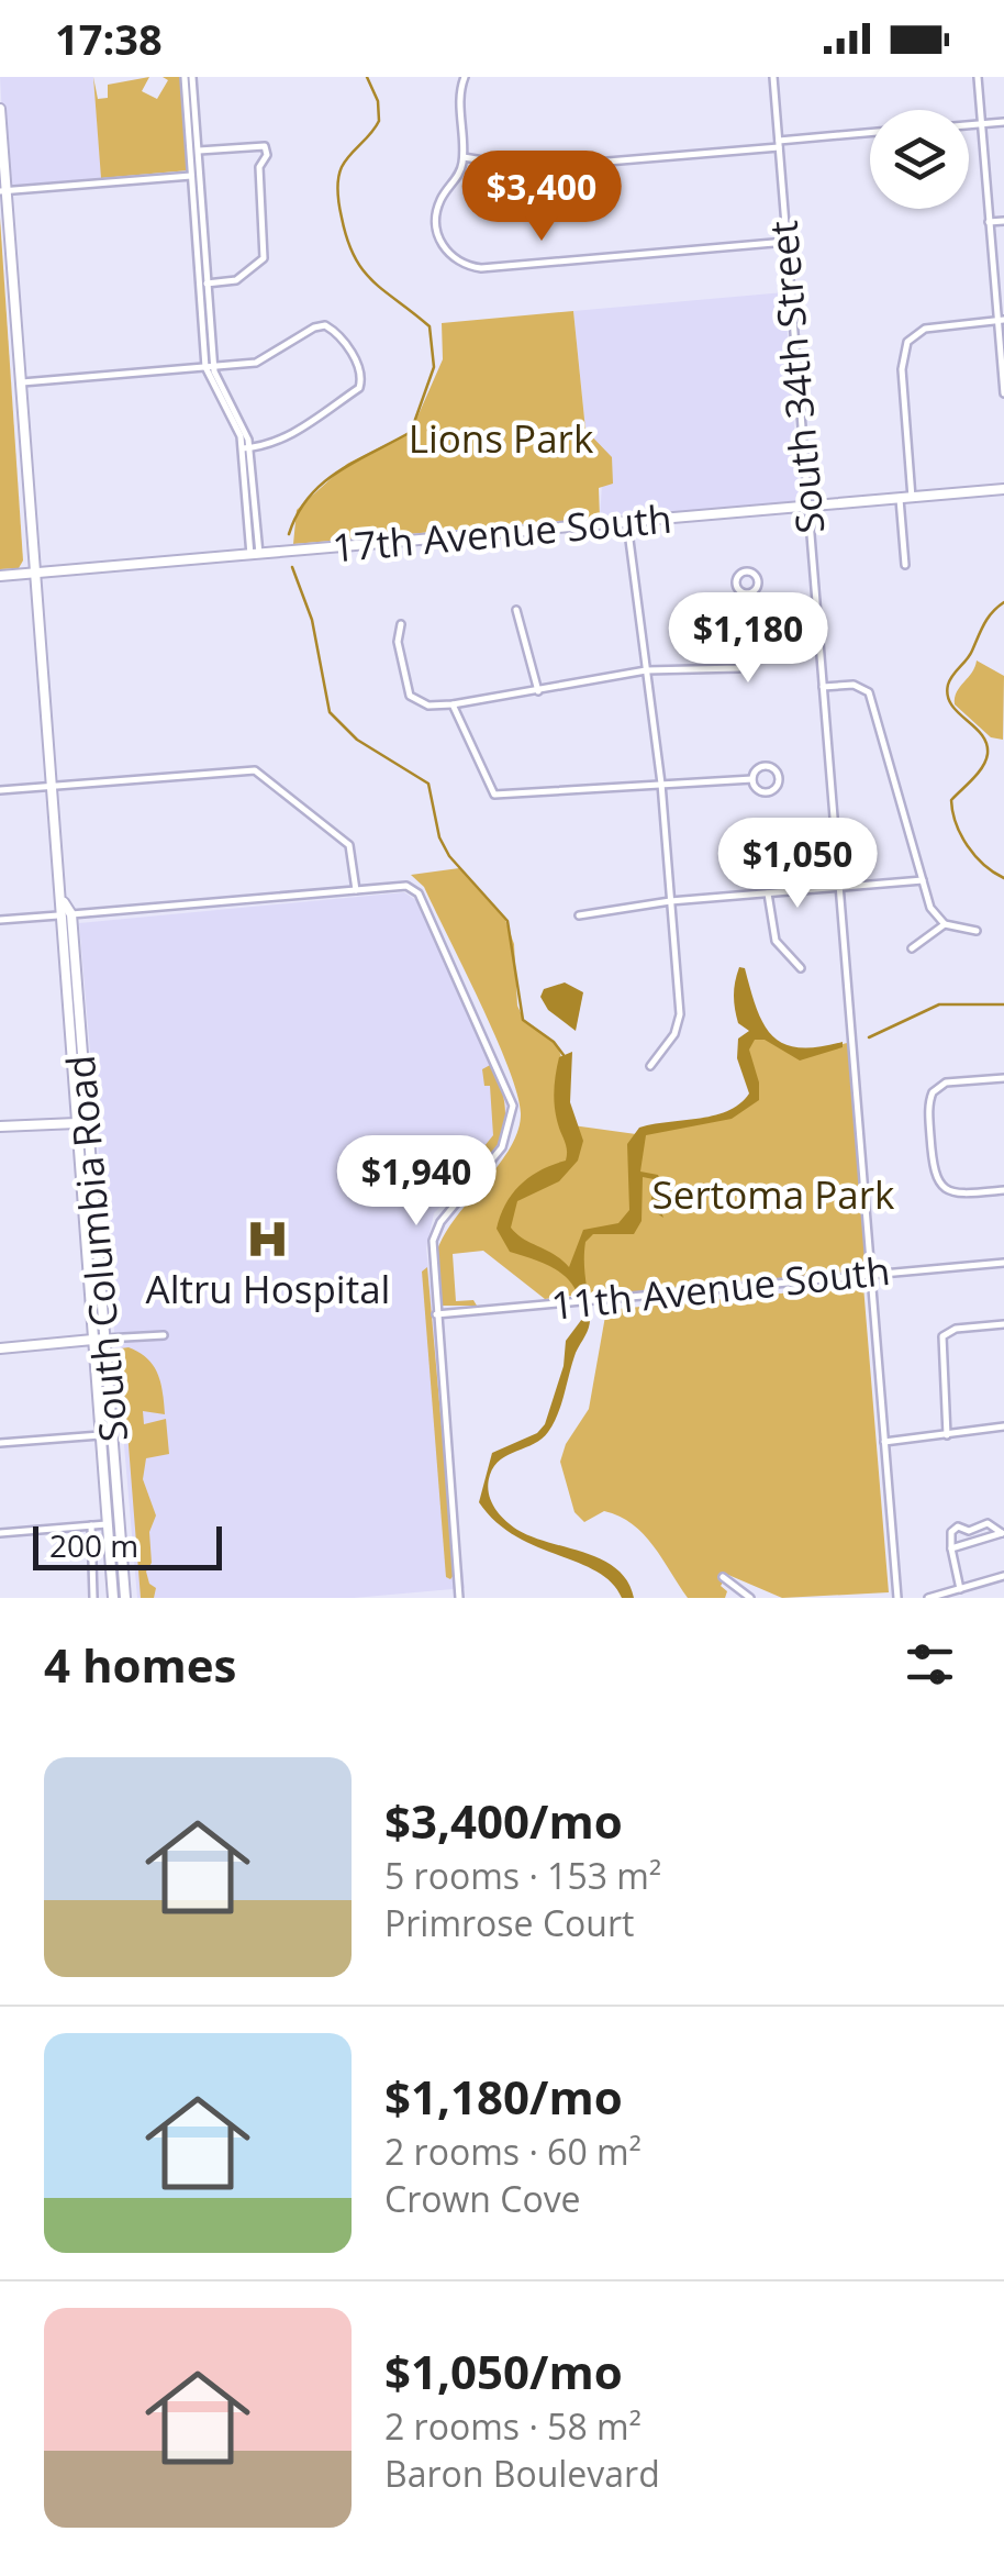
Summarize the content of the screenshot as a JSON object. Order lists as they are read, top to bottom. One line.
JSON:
{"streets":{"main road":["17th Avenue South","South Columbia Road"],"street":["South 34th Street","11th Avenue South"]},"crossings":[["South 34th Street","17th Avenue South"],["South 34th Street","11th Avenue South"],["17th Avenue South","South Columbia Road"]],"parks":["Lions Park","Sertoma Park"],"places":{"hospital":["Altru Hospital"]},"scale_bar":"200 m","page":{"status":"17:38","price":["$3,400","$1,180","$1,050","$1,940"],"scale":"200 m","heading":"4 homes","list":[{"name":"$3,400/mo","note":"5 rooms · 153 m² · Primrose Court"},{"name":"$1,180/mo","note":"2 rooms · 60 m² · Crown Cove"},{"name":"$1,050/mo","note":"2 rooms · 58 m² · Baron Boulevard"}]}}
